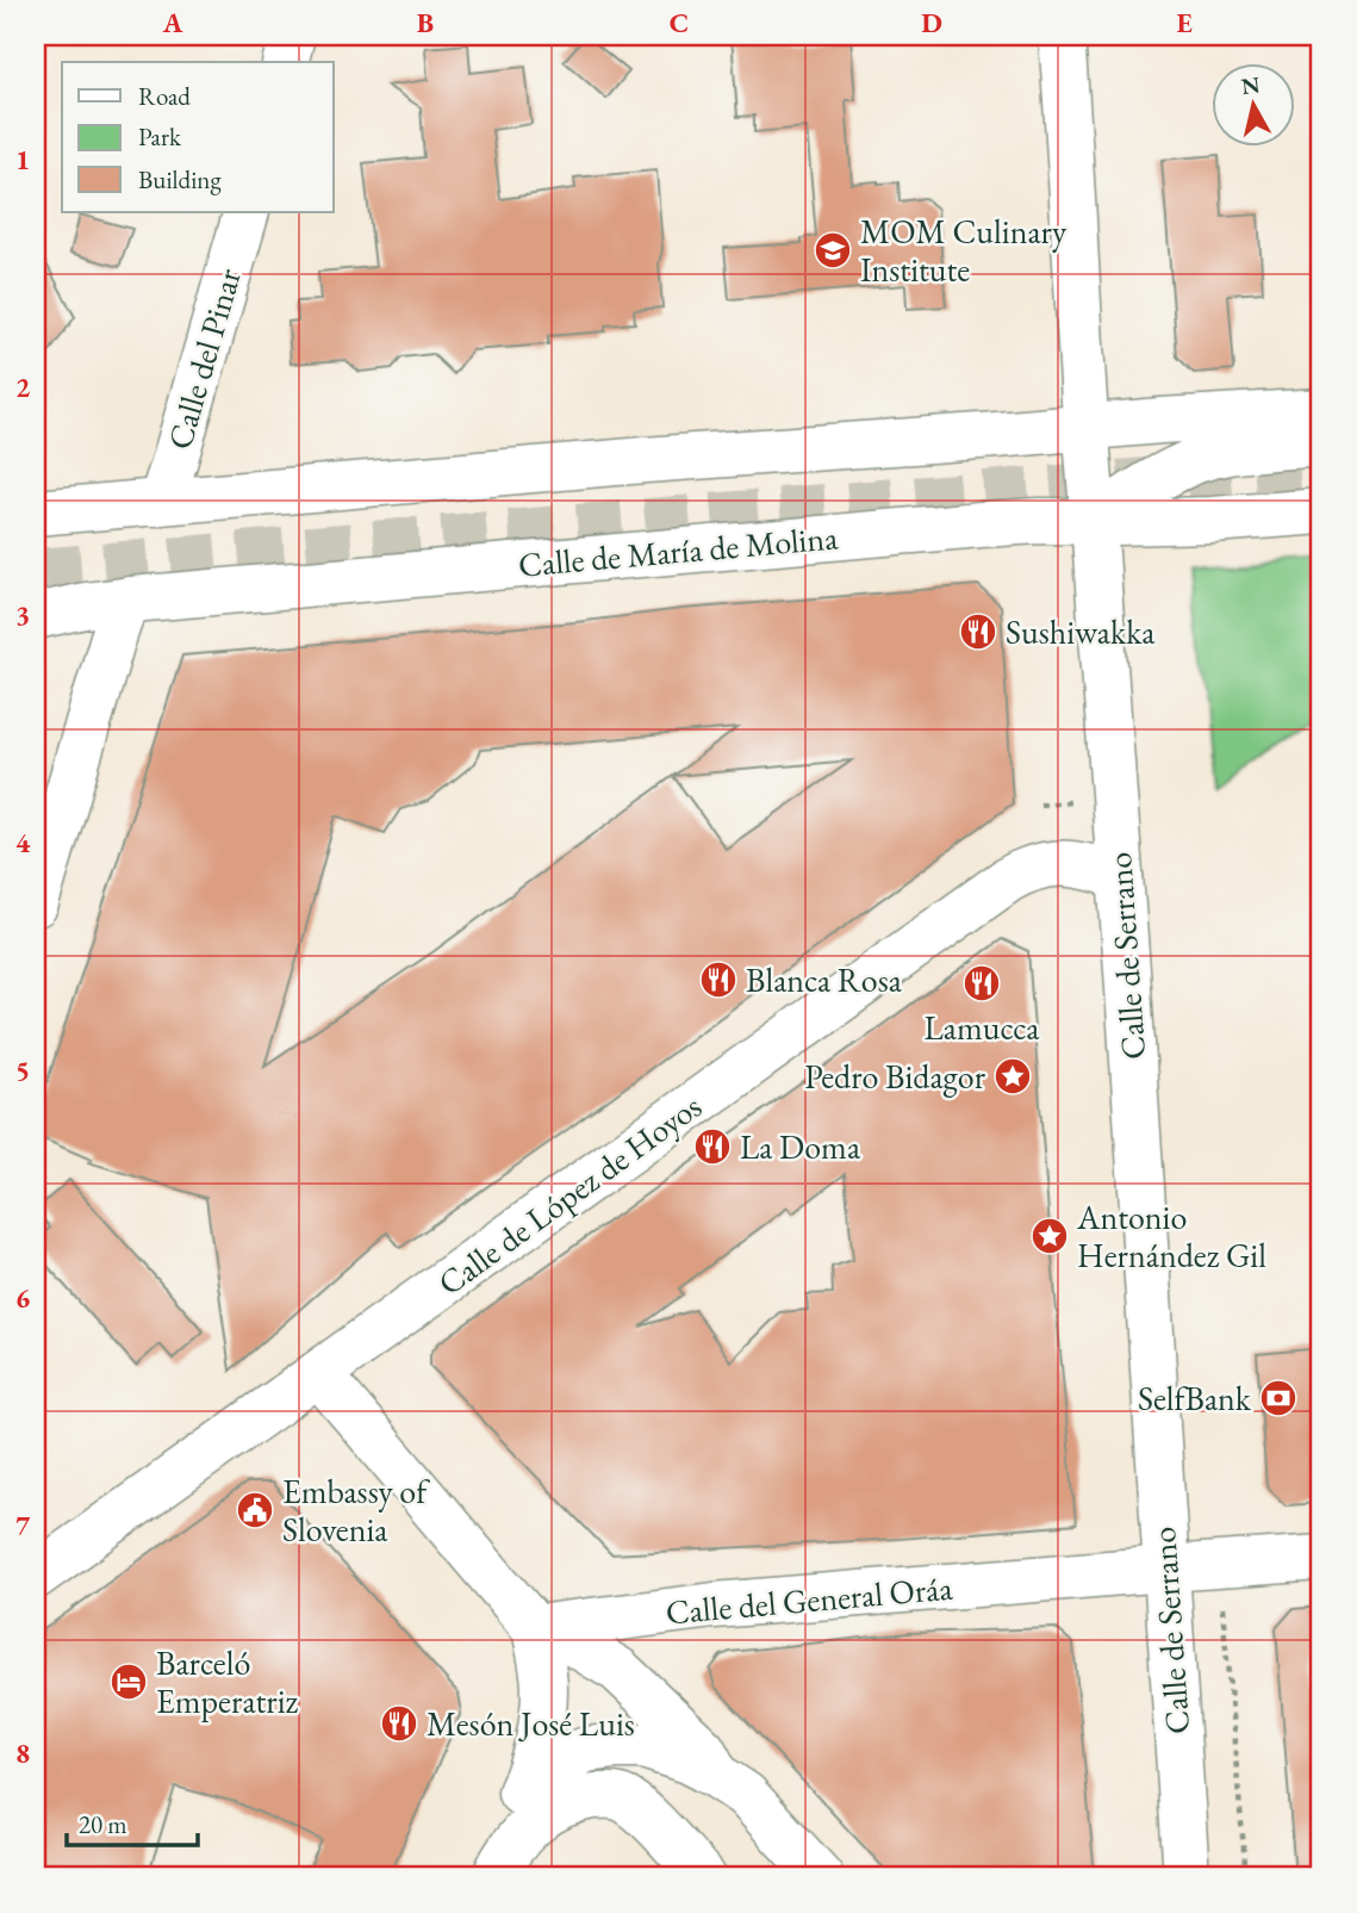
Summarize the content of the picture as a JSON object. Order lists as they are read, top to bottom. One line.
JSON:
{"streets":{"main road":["Calle del Pinar","Calle de María de Molina","Calle de Serrano","Calle de López de Hoyos","Calle del General Oráa"]},"crossings":[["Calle de María de Molina","Calle de Serrano"],["Calle de Serrano","Calle de López de Hoyos"],["Calle de Serrano","Calle del General Oráa"]],"places":{"school or university":["MOM Culinary Institute"],"restaurant":["Sushiwakka","Blanca Rosa","Lamucca","La Doma","Mesón José Luis"],"place":["Pedro Bidagor","Antonio Hernández Gil"],"bank":["SelfBank"],"public building":["Embassy of Slovenia"],"hotel":["Barceló Emperatriz"]},"legend":["Road","Park","Building"],"scale_bar":"20 m","north":"top","grid":{"columns":["A","B","C","D","E"],"rows":["1","2","3","4","5","6","7","8"]}}
